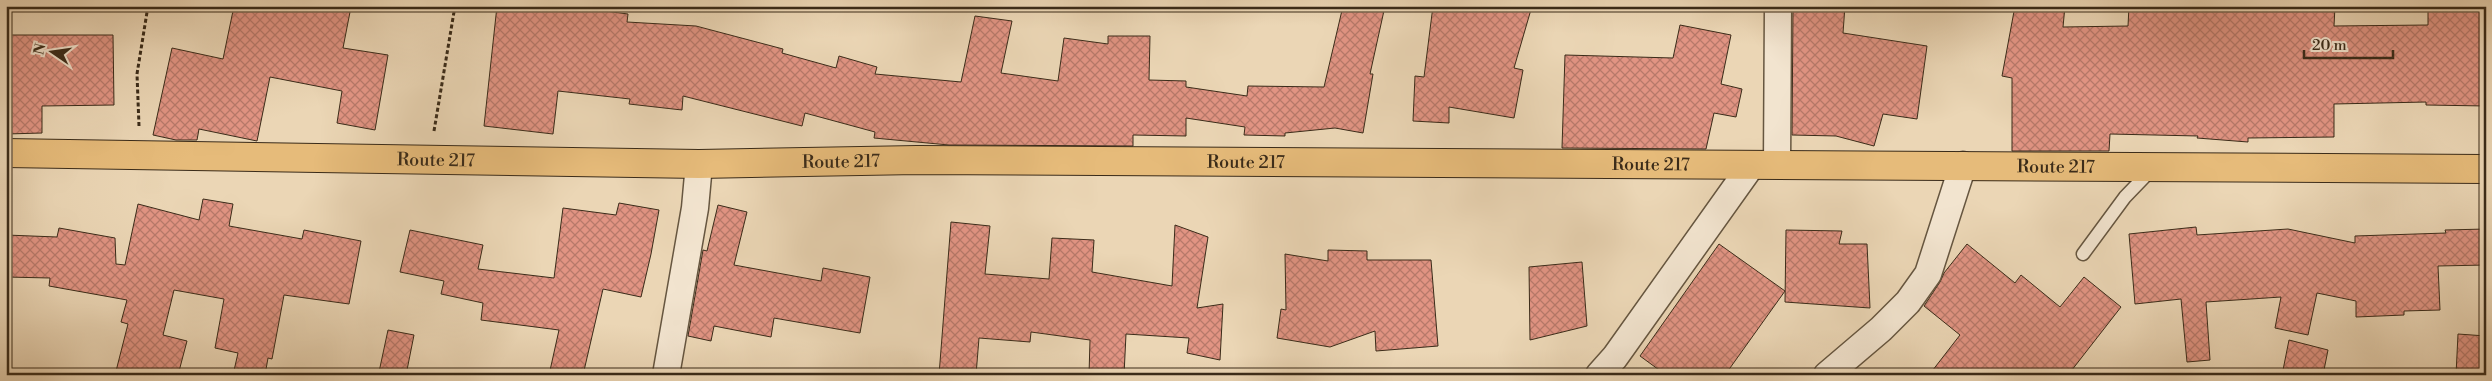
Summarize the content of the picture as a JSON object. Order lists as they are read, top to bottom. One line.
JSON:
{"streets":{"main road":["Route 217"]},"scale_bar":"20 m","north":"left"}
